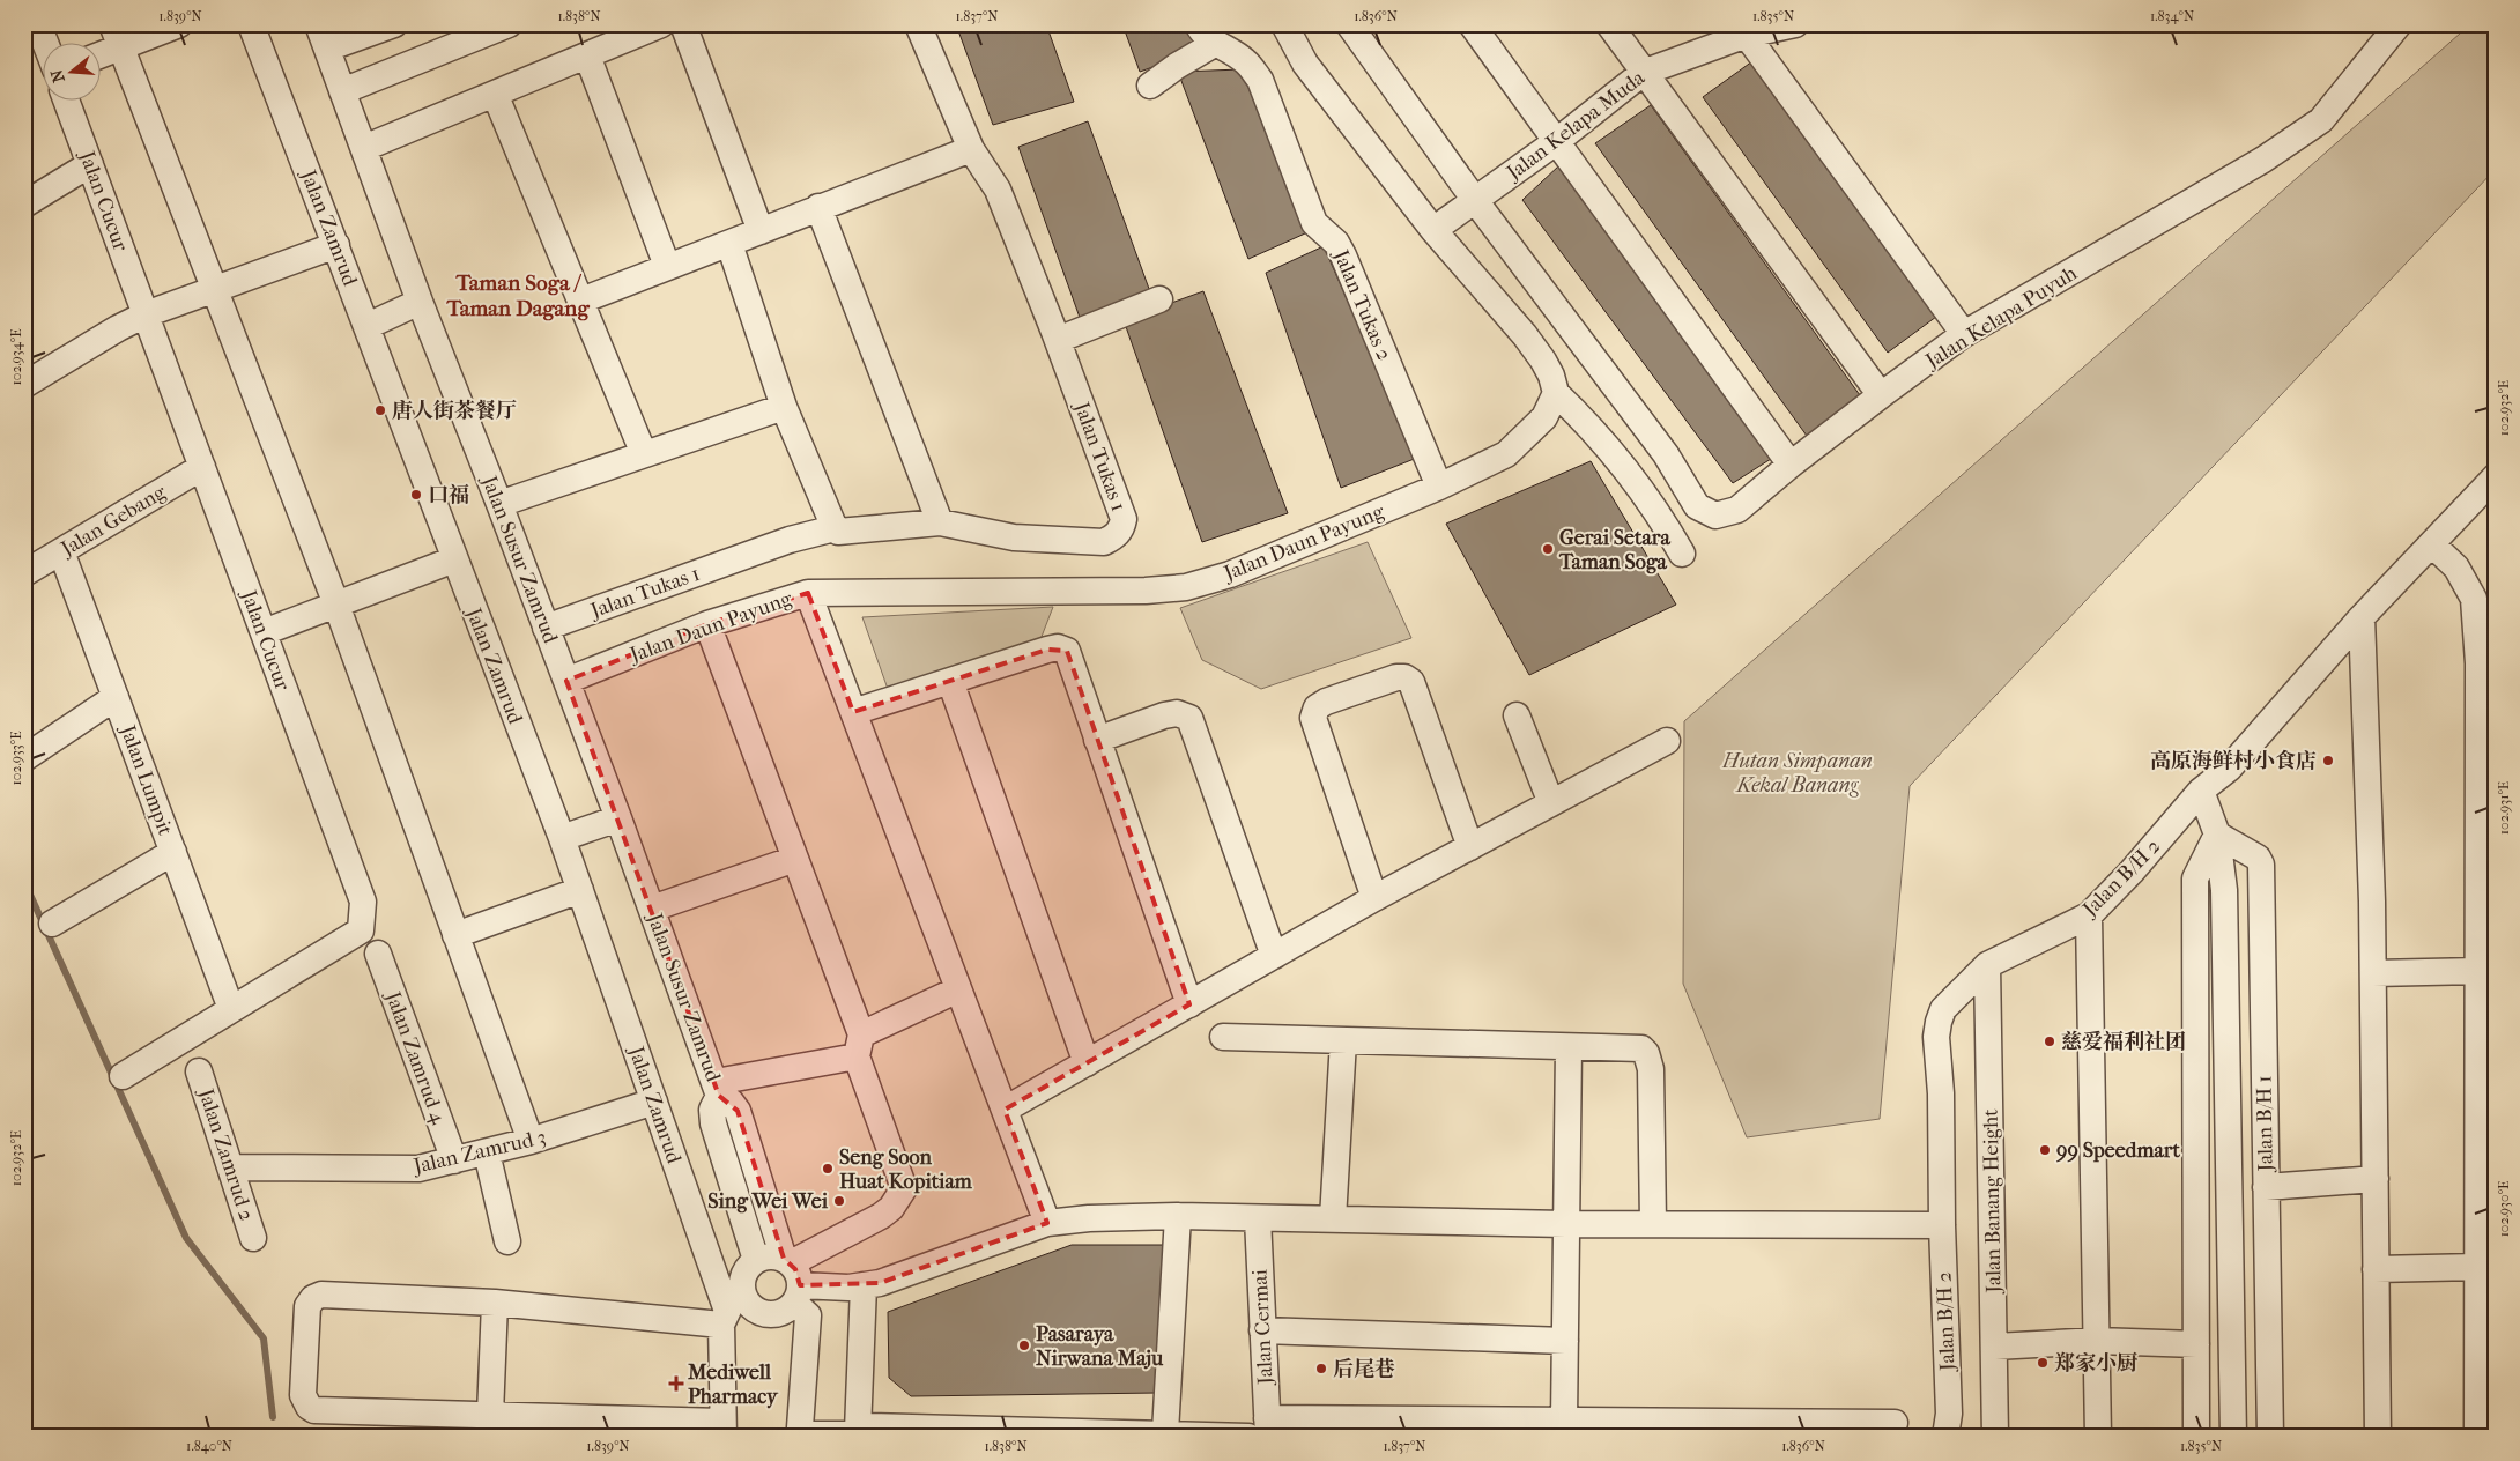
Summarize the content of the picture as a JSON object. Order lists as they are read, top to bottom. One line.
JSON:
{"streets":{"street":["Jalan Kelapa Muda","Jalan Cucur","Jalan Zamrud","Jalan Tukas 2","Jalan Kelapa Puyuh","Jalan Tukas 1","Jalan Gebang","Jalan Daun Payung","Jalan Susur Zamrud","Jalan Lumpit","Jalan B/H 2","Jalan Zamrud 4","Jalan B/H 1","Jalan Zamrud 3","Jalan Zamrud 2","Jalan Banang Height","Jalan Cermai"]},"crossings":[["Jalan Kelapa Muda","Jalan Kelapa Puyuh"],["Jalan Cucur","Jalan Gebang"],["Jalan Cucur","Jalan Lumpit"],["Jalan Zamrud","Jalan Zamrud 3"],["Jalan Tukas 2","Jalan Daun Payung"],["Jalan Tukas 1","Jalan Susur Zamrud"],["Jalan Gebang","Jalan Lumpit"],["Jalan Daun Payung","Jalan Susur Zamrud"],["Jalan B/H 2","Jalan Banang Height"],["Jalan Zamrud 4","Jalan Zamrud 3"],["Jalan Zamrud 3","Jalan Zamrud 2"]],"districts":["Taman Soga / Taman Dagang"],"parks":["Hutan Simpanan Kekal Banang"],"places":{"other":["唐人街茶餐厅","口福","Gerai Setara Taman Soga","高原海鲜村小食店","慈爱福利社团","99 Speedmart","Seng Soon Huat Kopitiam","Sing Wei Wei","Pasaraya Nirwana Maju","郑家小厨","后尾巷"],"health":["Mediwell Pharmacy"]},"north":"left","coordinates":["1.839°N","1.838°N","1.837°N","1.836°N","1.835°N","1.834°N","102.934°E","102.932°E","102.933°E","102.931°E","102.930°E","1.840°N"]}
